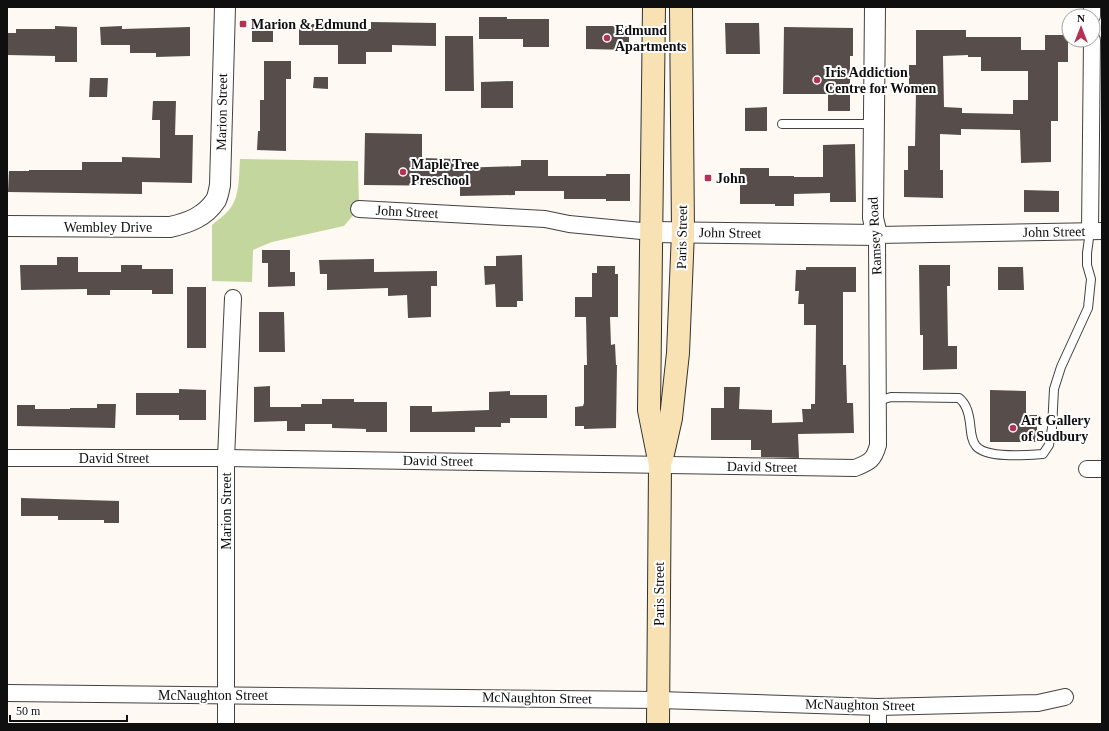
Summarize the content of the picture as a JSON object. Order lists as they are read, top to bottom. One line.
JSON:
{"streets":{"main road":["Paris Street"],"street":["Marion Street","John Street","Wembley Drive","Ramsey Road","David Street","McNaughton Street"]},"crossings":[["Marion Street","Wembley Drive"],["Marion Street","David Street"],["Marion Street","McNaughton Street"],["John Street","Ramsey Road"],["John Street","Paris Street"],["Ramsey Road","David Street"],["Paris Street","David Street"],["Paris Street","McNaughton Street"]],"places":{"transit":["Marion & Edmund","John"],"other":["Edmund Apartments","Iris Addiction Centre for Women","Maple Tree Preschool","Art Gallery of Sudbury"]},"scale_bar":"50 m","north":"top"}
